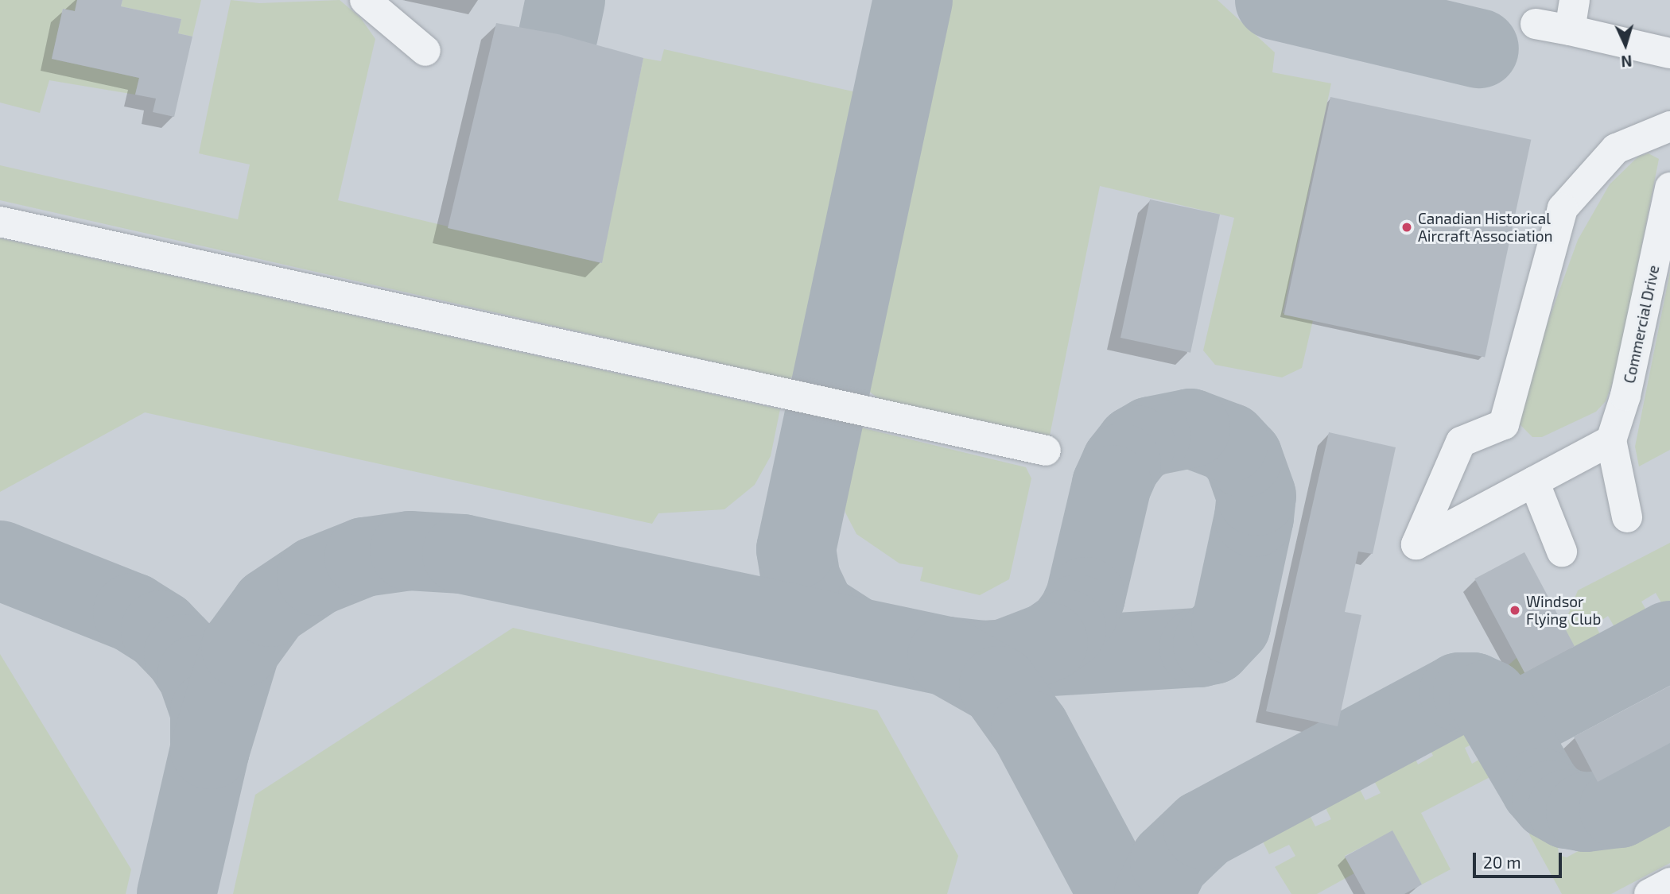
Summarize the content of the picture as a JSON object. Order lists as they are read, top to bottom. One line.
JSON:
{"streets":{"street":["Commercial Drive"]},"places":["Canadian Historical Aircraft Association","Windsor Flying Club"],"scale_bar":"20 m","north":"bottom"}
